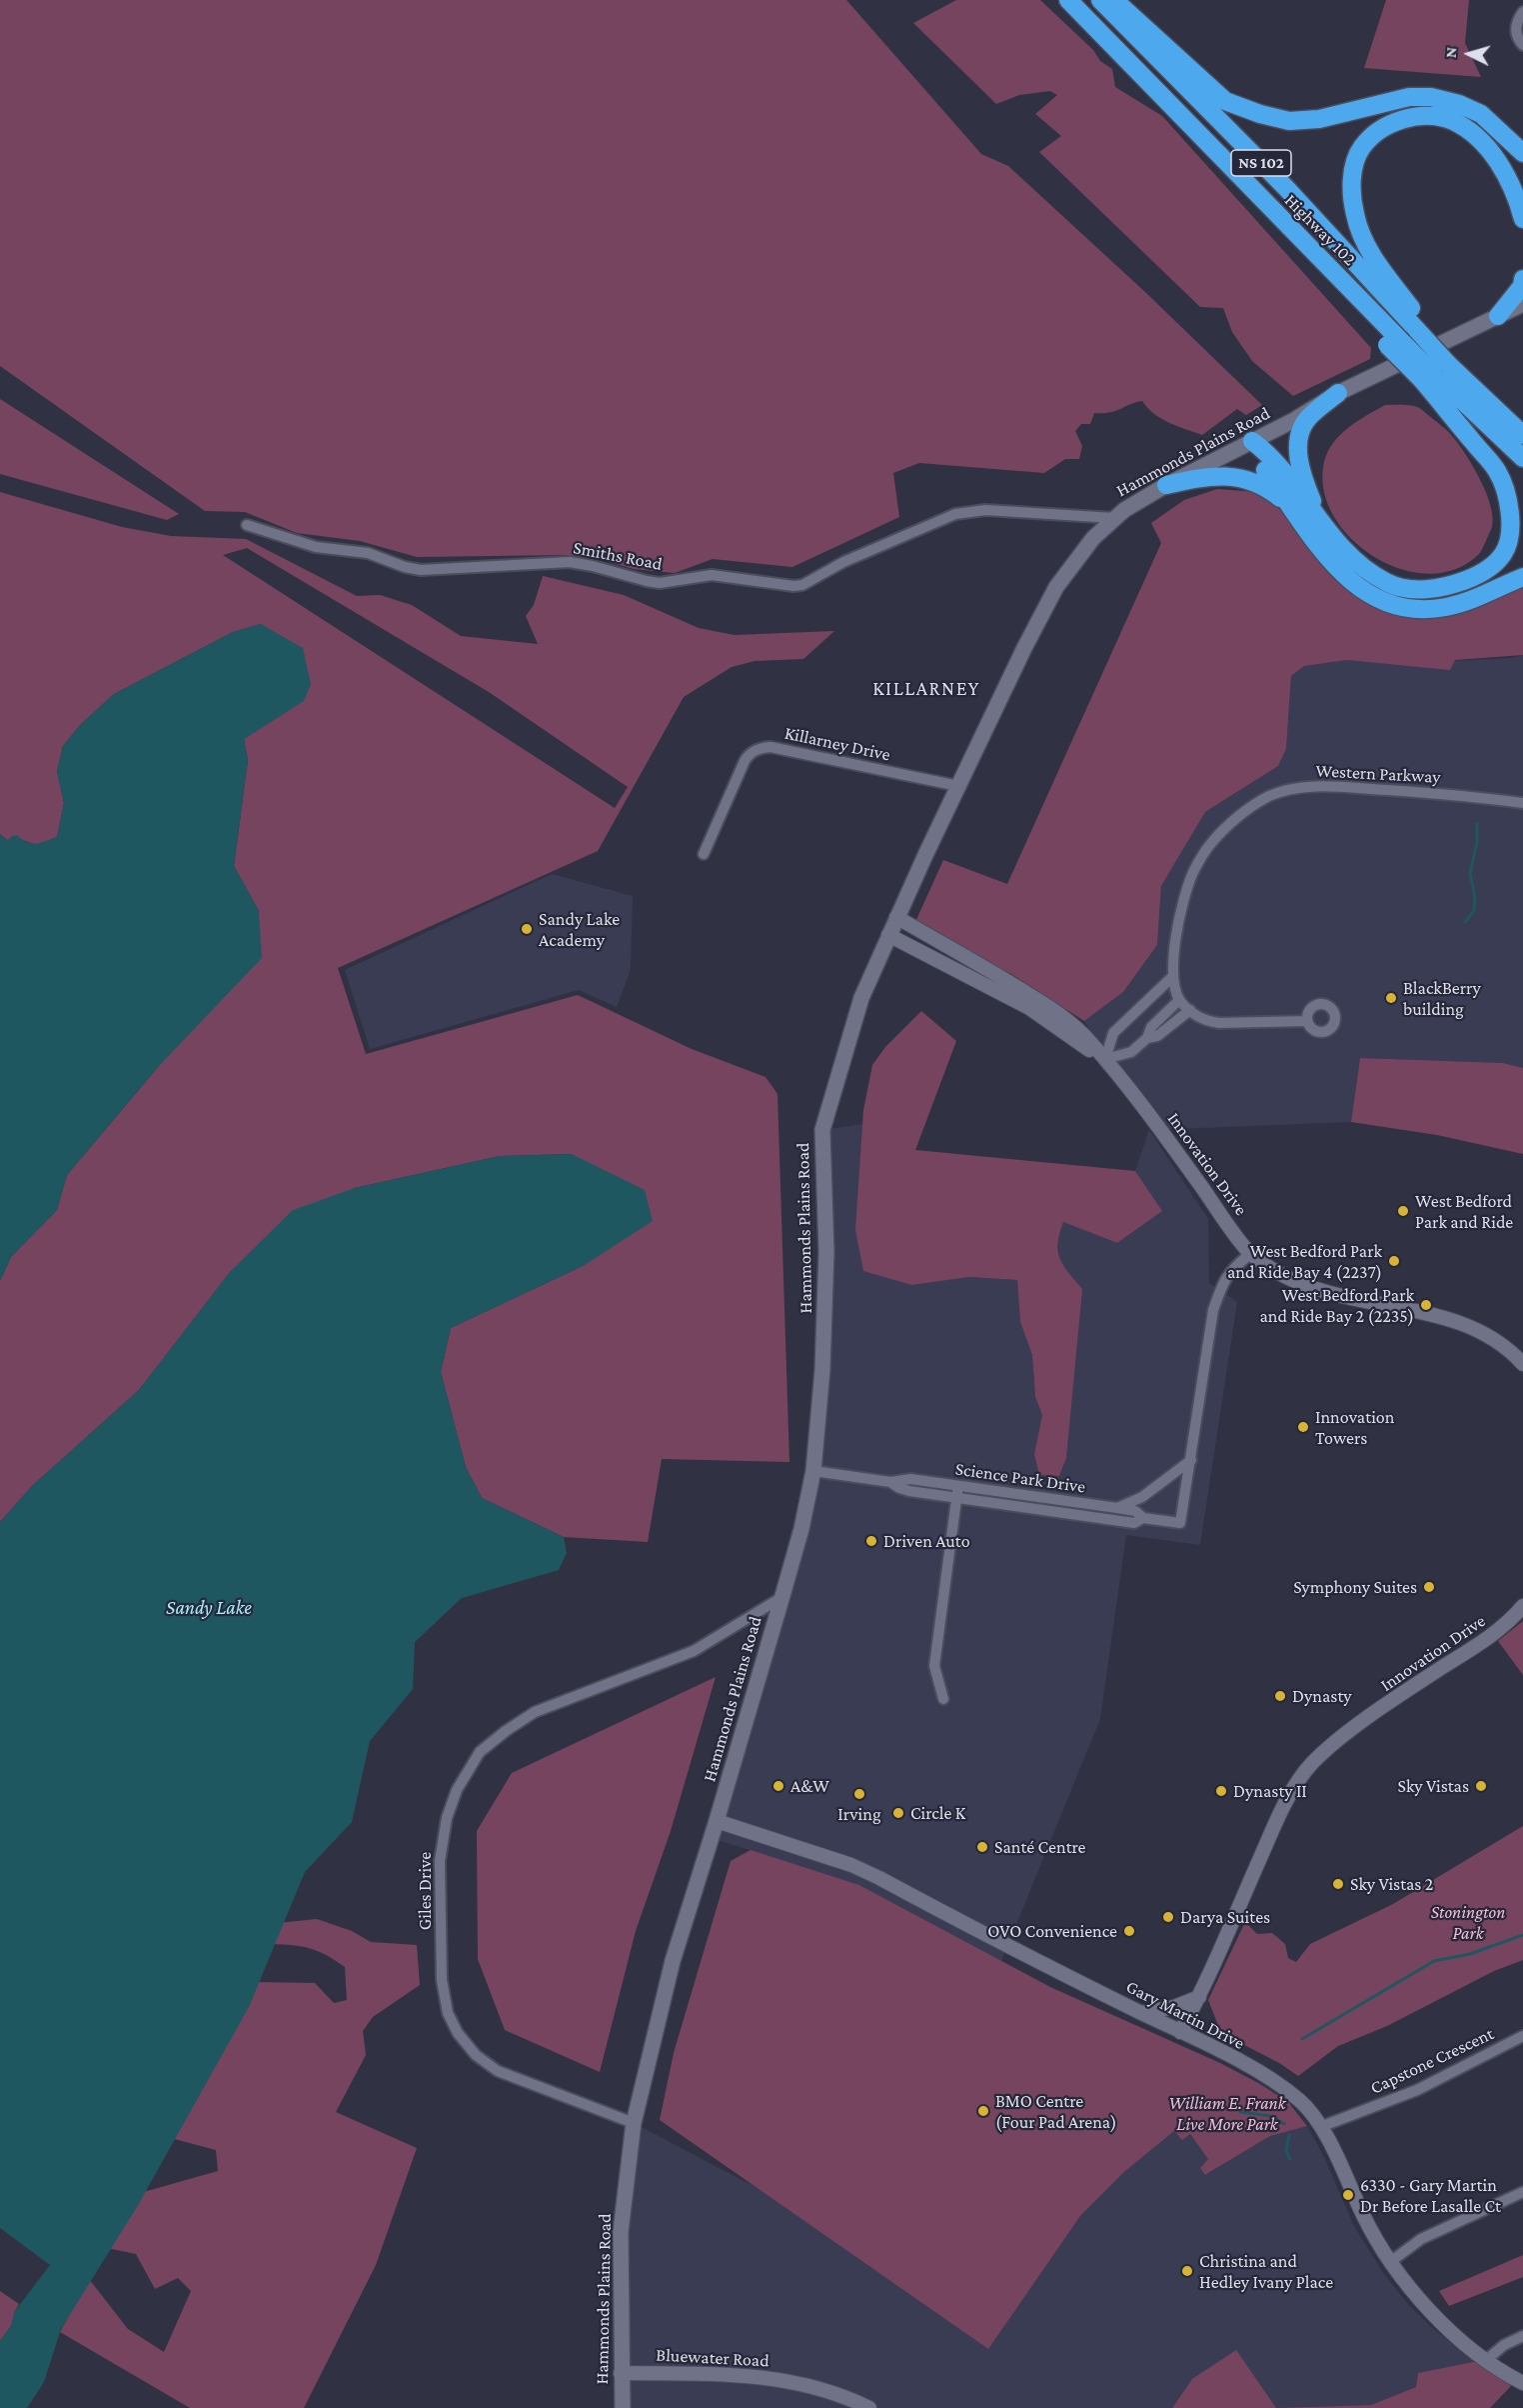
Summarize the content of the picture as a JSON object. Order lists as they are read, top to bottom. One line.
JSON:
{"streets":{"highway":["NS 102","Highway 102"],"main road":["Hammonds Plains Road"],"street":["Smiths Road","Killarney Drive","Western Parkway","Innovation Drive","Science Park Drive","Giles Drive","Gary Martin Drive","Capstone Crescent","Bluewater Road"]},"crossings":[["Hammonds Plains Road","Smiths Road"],["Hammonds Plains Road","Killarney Drive"],["Hammonds Plains Road","Innovation Drive"],["Hammonds Plains Road","Science Park Drive"],["Hammonds Plains Road","Giles Drive"],["Hammonds Plains Road","Gary Martin Drive"],["Hammonds Plains Road","Bluewater Road"],["Innovation Drive","Gary Martin Drive"],["Gary Martin Drive","Capstone Crescent"]],"districts":["KILLARNEY"],"water":["Sandy Lake"],"parks":["Stonington Park","William E. Frank Live More Park"],"places":["Sandy Lake Academy","BlackBerry building","West Bedford Park and Ride","West Bedford Park and Ride Bay 4 (2237)","West Bedford Park and Ride Bay 2 (2235)","Innovation Towers","Driven Auto","Symphony Suites","Dynasty","A&W","Sky Vistas","Dynasty II","Irving","Circle K","Santé Centre","Sky Vistas 2","Darya Suites","OVO Convenience","BMO Centre (Four Pad Arena)","6330 - Gary Martin Dr Before Lasalle Ct","Christina and Hedley Ivany Place"],"north":"left"}
